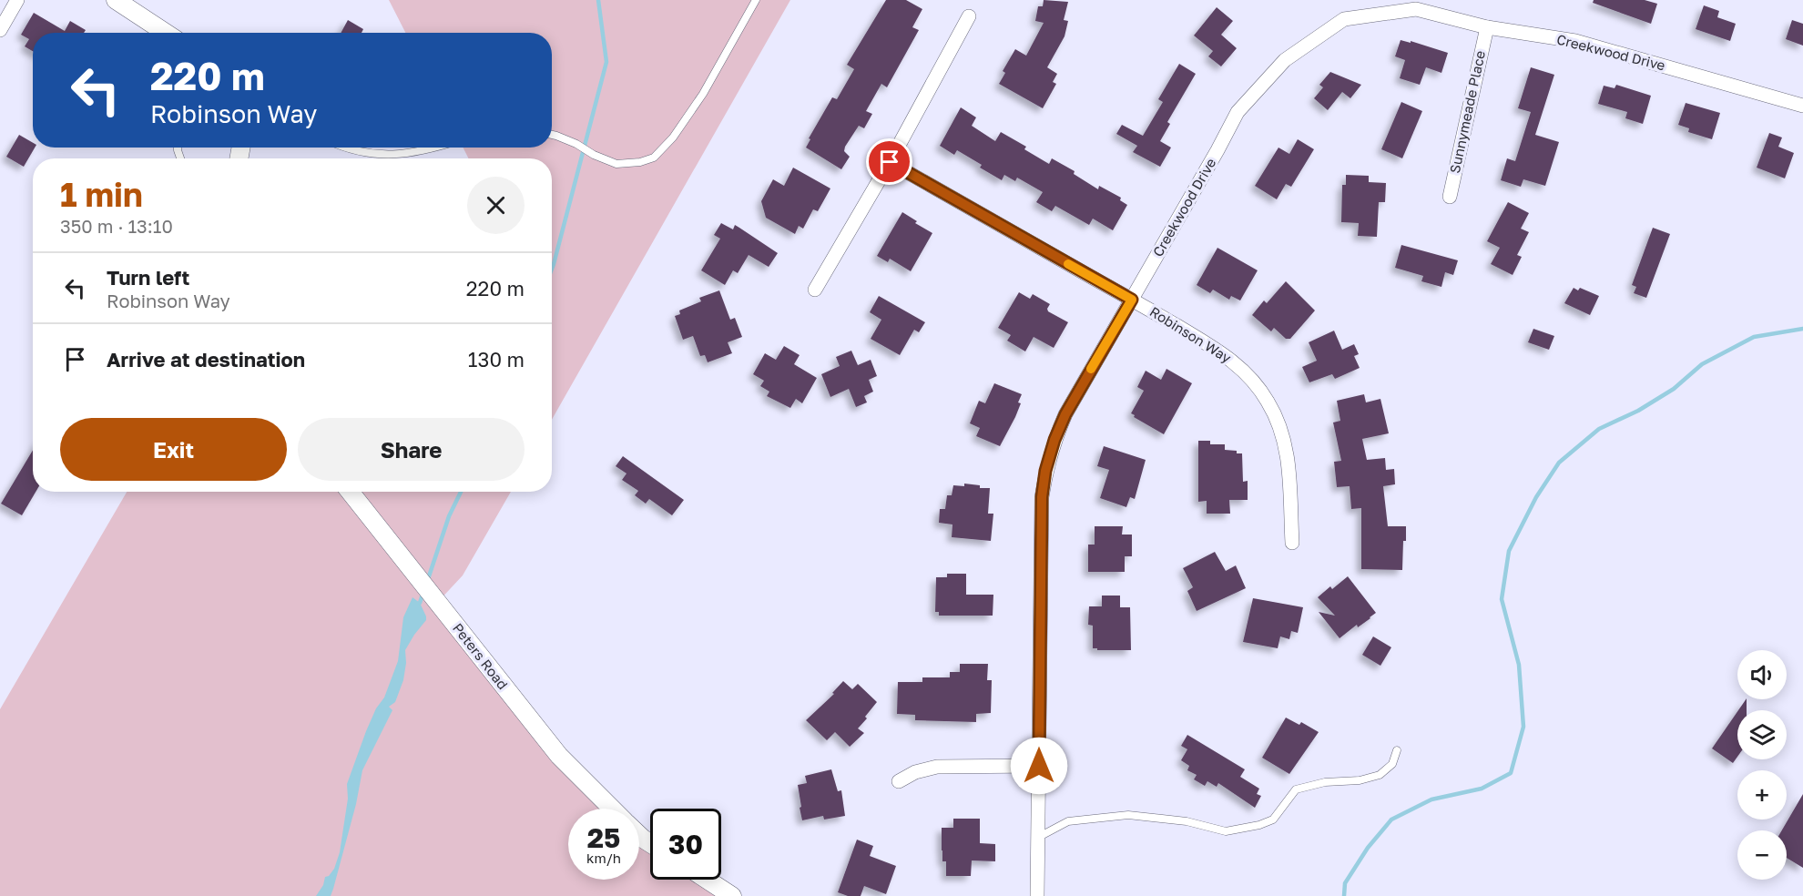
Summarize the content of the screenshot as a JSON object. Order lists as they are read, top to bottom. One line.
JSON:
{"streets":{"street":["Creekwood Drive","Sunnymeade Place","Robinson Way","Peters Road"]},"crossings":[["Creekwood Drive","Sunnymeade Place"],["Creekwood Drive","Robinson Way"]],"page":{"turn":["220 m","Robinson Way"],"heading":["1 min","350 m · 13:10"],"list":[{"name":"Turn left","note":"Robinson Way","value":"220 m"},{"name":"Arrive at destination","value":"130 m"}],"buttons":["Exit","Share"],"map_buttons":["+","−"],"speed":"25 km/h","limit":"30"}}
